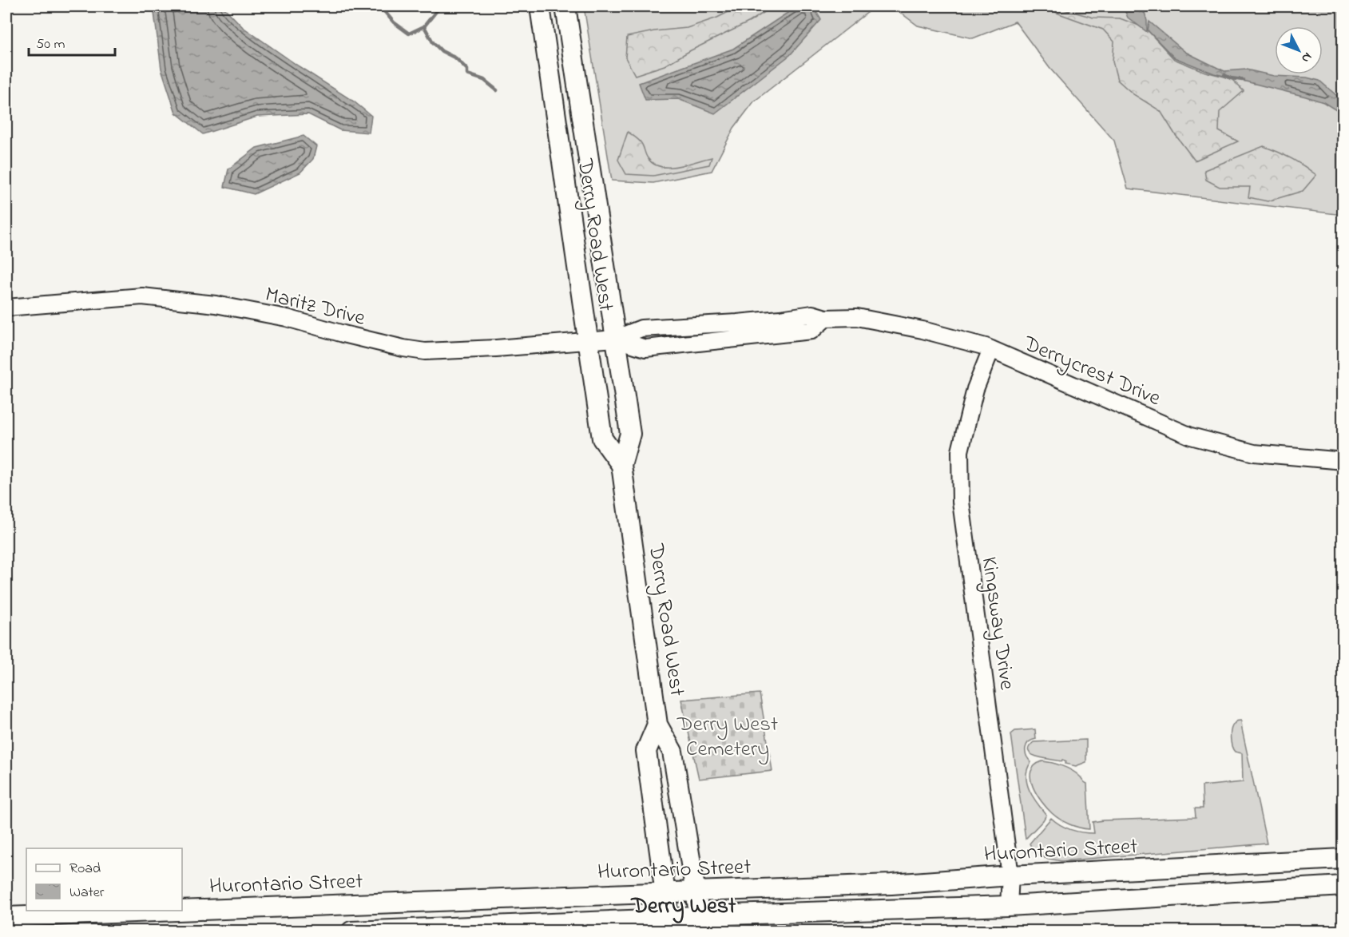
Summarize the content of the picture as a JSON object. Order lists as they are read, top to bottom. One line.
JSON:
{"streets":{"main road":["Derry Road West","Hurontario Street"],"street":["Maritz Drive","Derrycrest Drive","Kingsway Drive"]},"crossings":[["Derry Road West","Maritz Drive"],["Derry Road West","Derrycrest Drive"],["Derry Road West","Hurontario Street"],["Maritz Drive","Derrycrest Drive"],["Derrycrest Drive","Kingsway Drive"],["Kingsway Drive","Hurontario Street"]],"districts":["Derry West"],"parks":["Derry West Cemetery"],"legend":["Road","Water"],"scale_bar":"50 m","north":"bottom right"}
